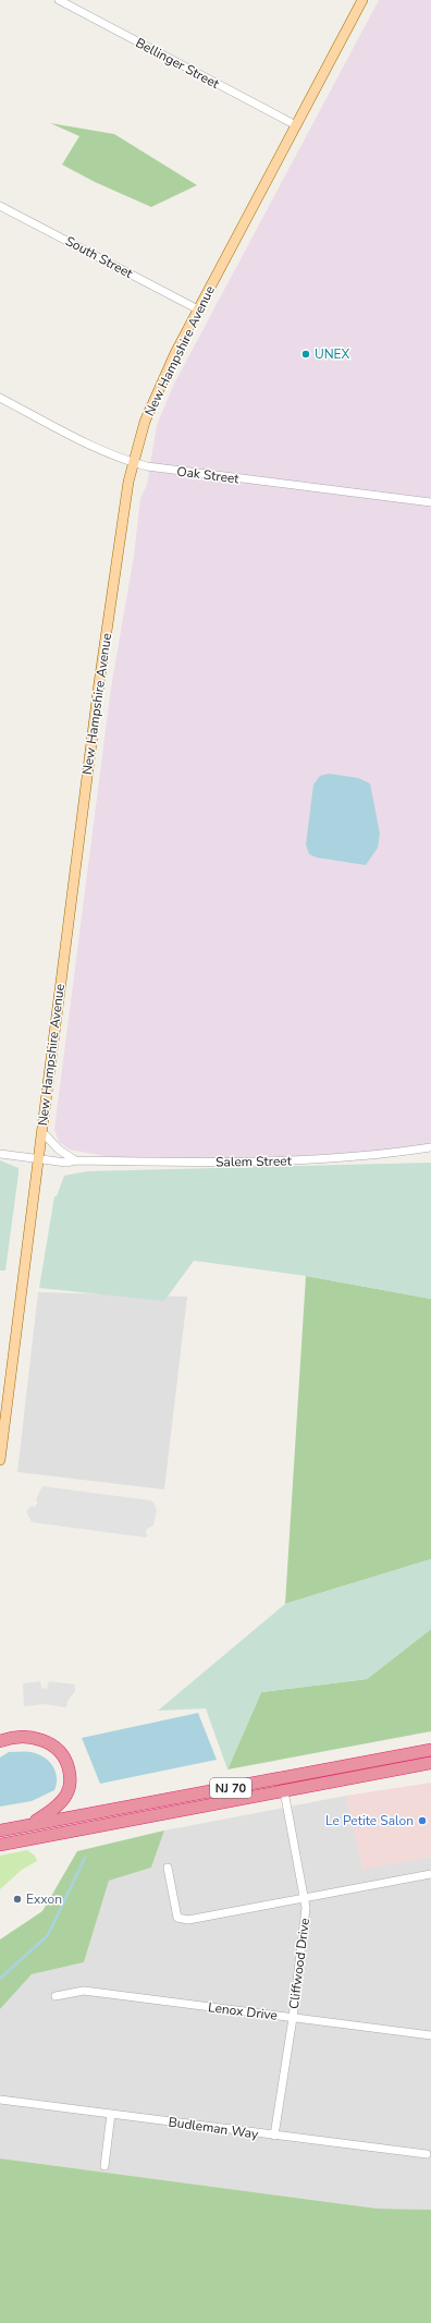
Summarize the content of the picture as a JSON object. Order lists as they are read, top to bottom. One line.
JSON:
{"streets":{"highway":["NJ 70"],"main road":["New Hampshire Avenue"],"street":["Bellinger Street","South Street","Oak Street","Salem Street","Cliffwood Drive","Lenox Drive","Budleman Way"]},"crossings":[["Bellinger Street","New Hampshire Avenue"],["South Street","New Hampshire Avenue"],["New Hampshire Avenue","Oak Street"],["New Hampshire Avenue","Salem Street"],["NJ 70","Cliffwood Drive"],["Cliffwood Drive","Lenox Drive"],["Cliffwood Drive","Budleman Way"]],"places":["UNEX","Le Petite Salon","Exxon"]}
